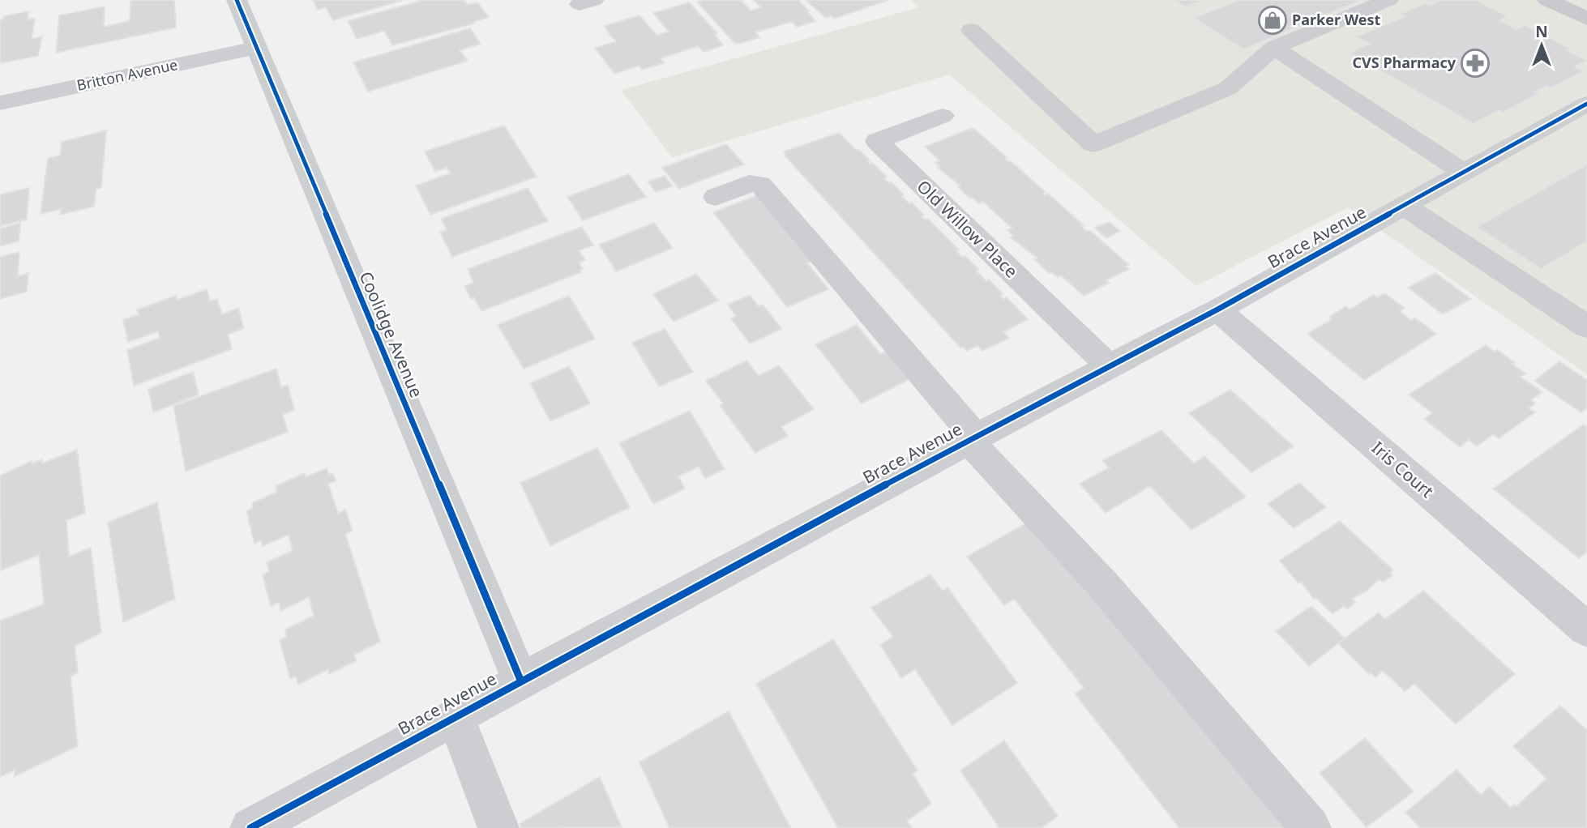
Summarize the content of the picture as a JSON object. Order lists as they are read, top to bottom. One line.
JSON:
{"streets":{"street":["Britton Avenue","Old Willow Place","Brace Avenue","Coolidge Avenue","Iris Court"]},"crossings":[["Britton Avenue","Coolidge Avenue"],["Old Willow Place","Brace Avenue"],["Brace Avenue","Coolidge Avenue"],["Brace Avenue","Iris Court"]],"places":{"shop":["Parker West"],"pharmacy":["CVS Pharmacy"]},"north":"top"}
